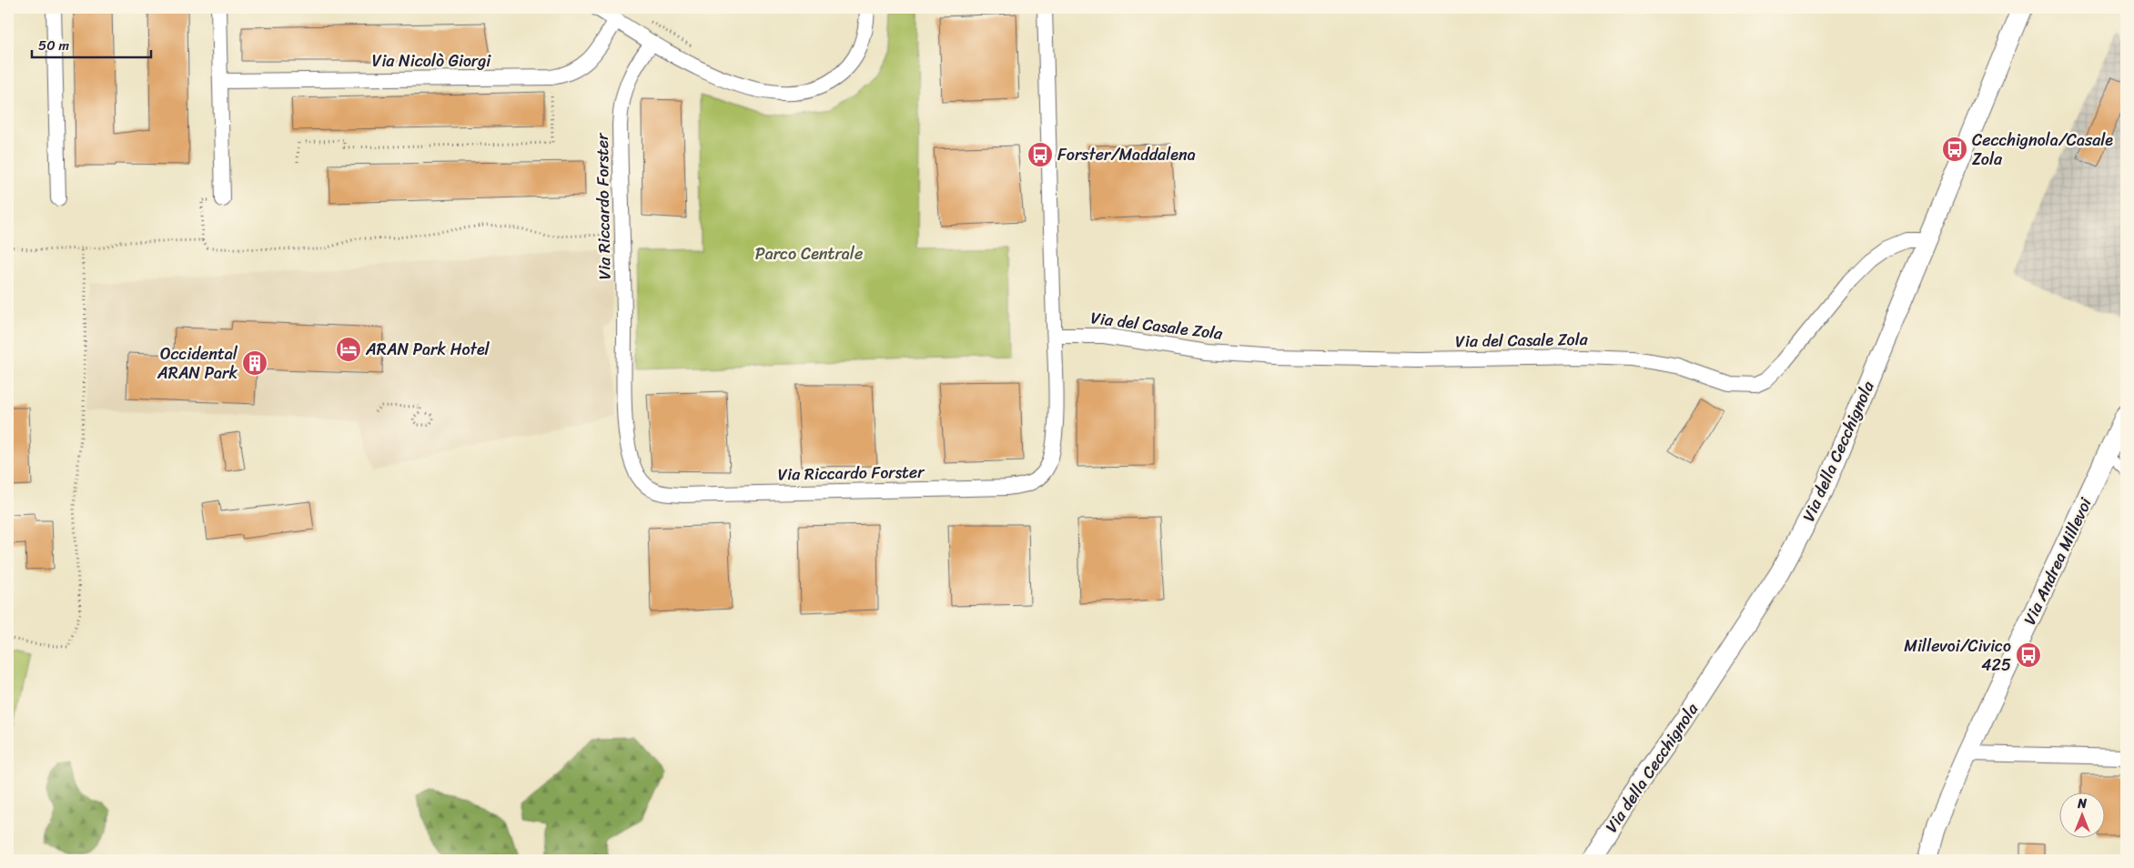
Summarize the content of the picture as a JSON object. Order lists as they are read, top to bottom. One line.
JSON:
{"streets":{"street":["Via Nicolò Giorgi","Via Riccardo Forster","Via del Casale Zola","Via della Cecchignola","Via Andrea Millevoi"]},"crossings":[["Via Riccardo Forster","Via del Casale Zola"],["Via del Casale Zola","Via della Cecchignola"]],"parks":["Parco Centrale"],"places":{"bus stop":["Cecchignola/Casale Zola","Forster/Maddalena","Millevoi/Civico 425"],"hotel":["ARAN Park Hotel"],"building":["Occidental ARAN Park"]},"scale_bar":"50 m","north":"top"}
